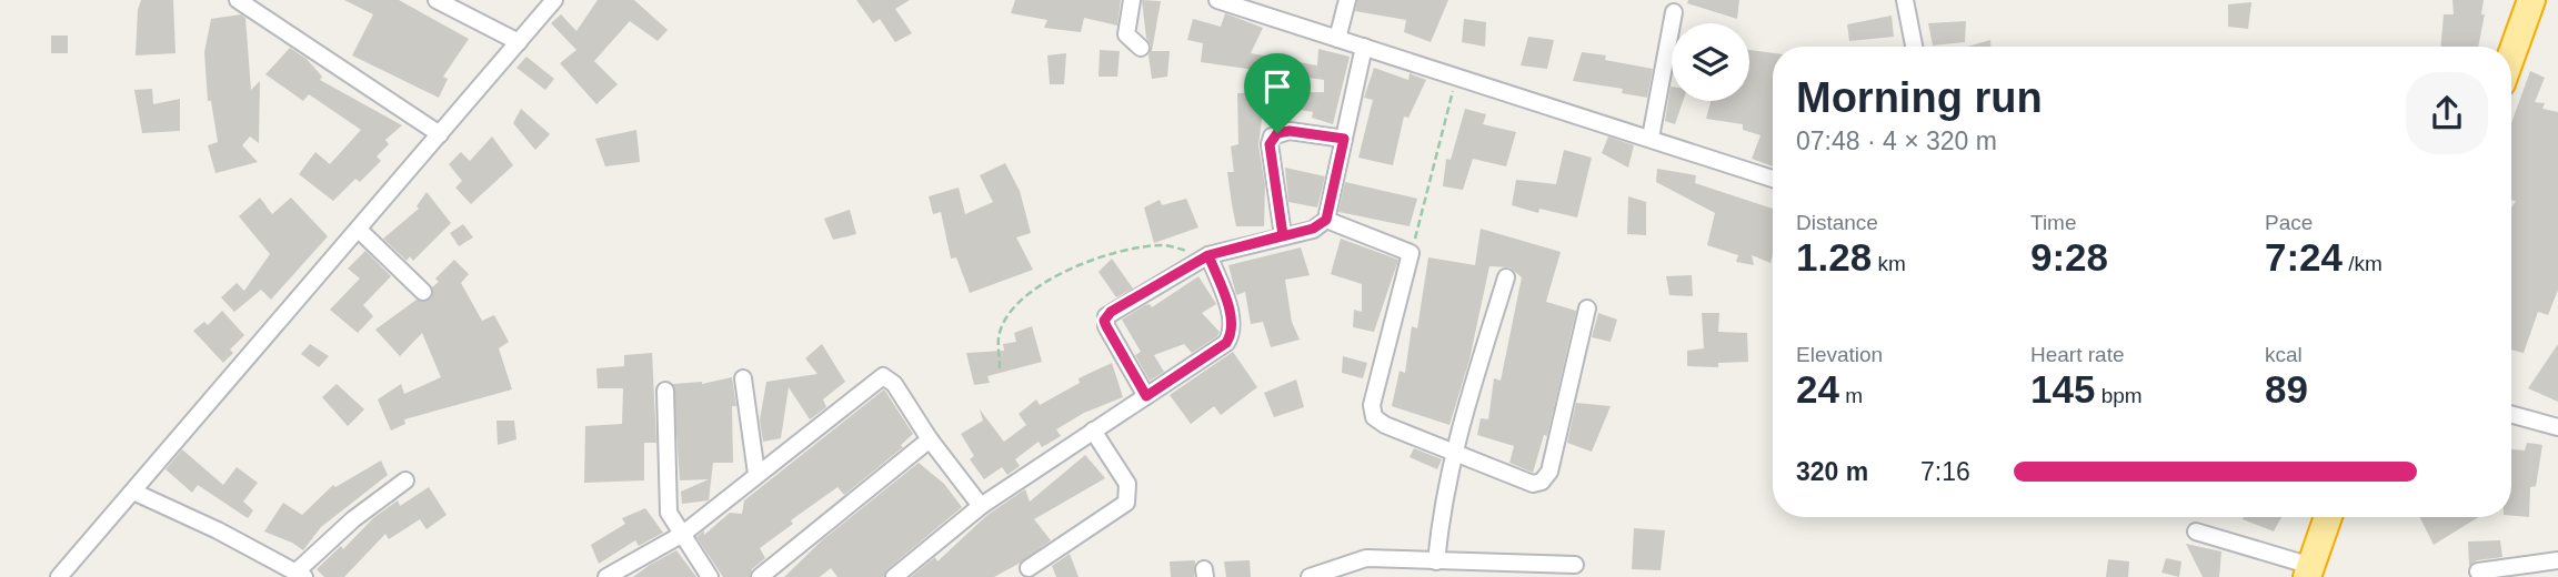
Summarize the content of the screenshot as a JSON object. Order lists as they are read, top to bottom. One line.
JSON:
{"page":{"heading":["Morning run","07:48 · 4 × 320 m"],"stats":[["Distance","1.28 km"],["Time","9:28"],["Pace","7:24 /km"],["Elevation","24 m"],["Heart rate","145 bpm"],["kcal","89"]],"list":[{"name":"320 m","note":"7:16"}]}}
